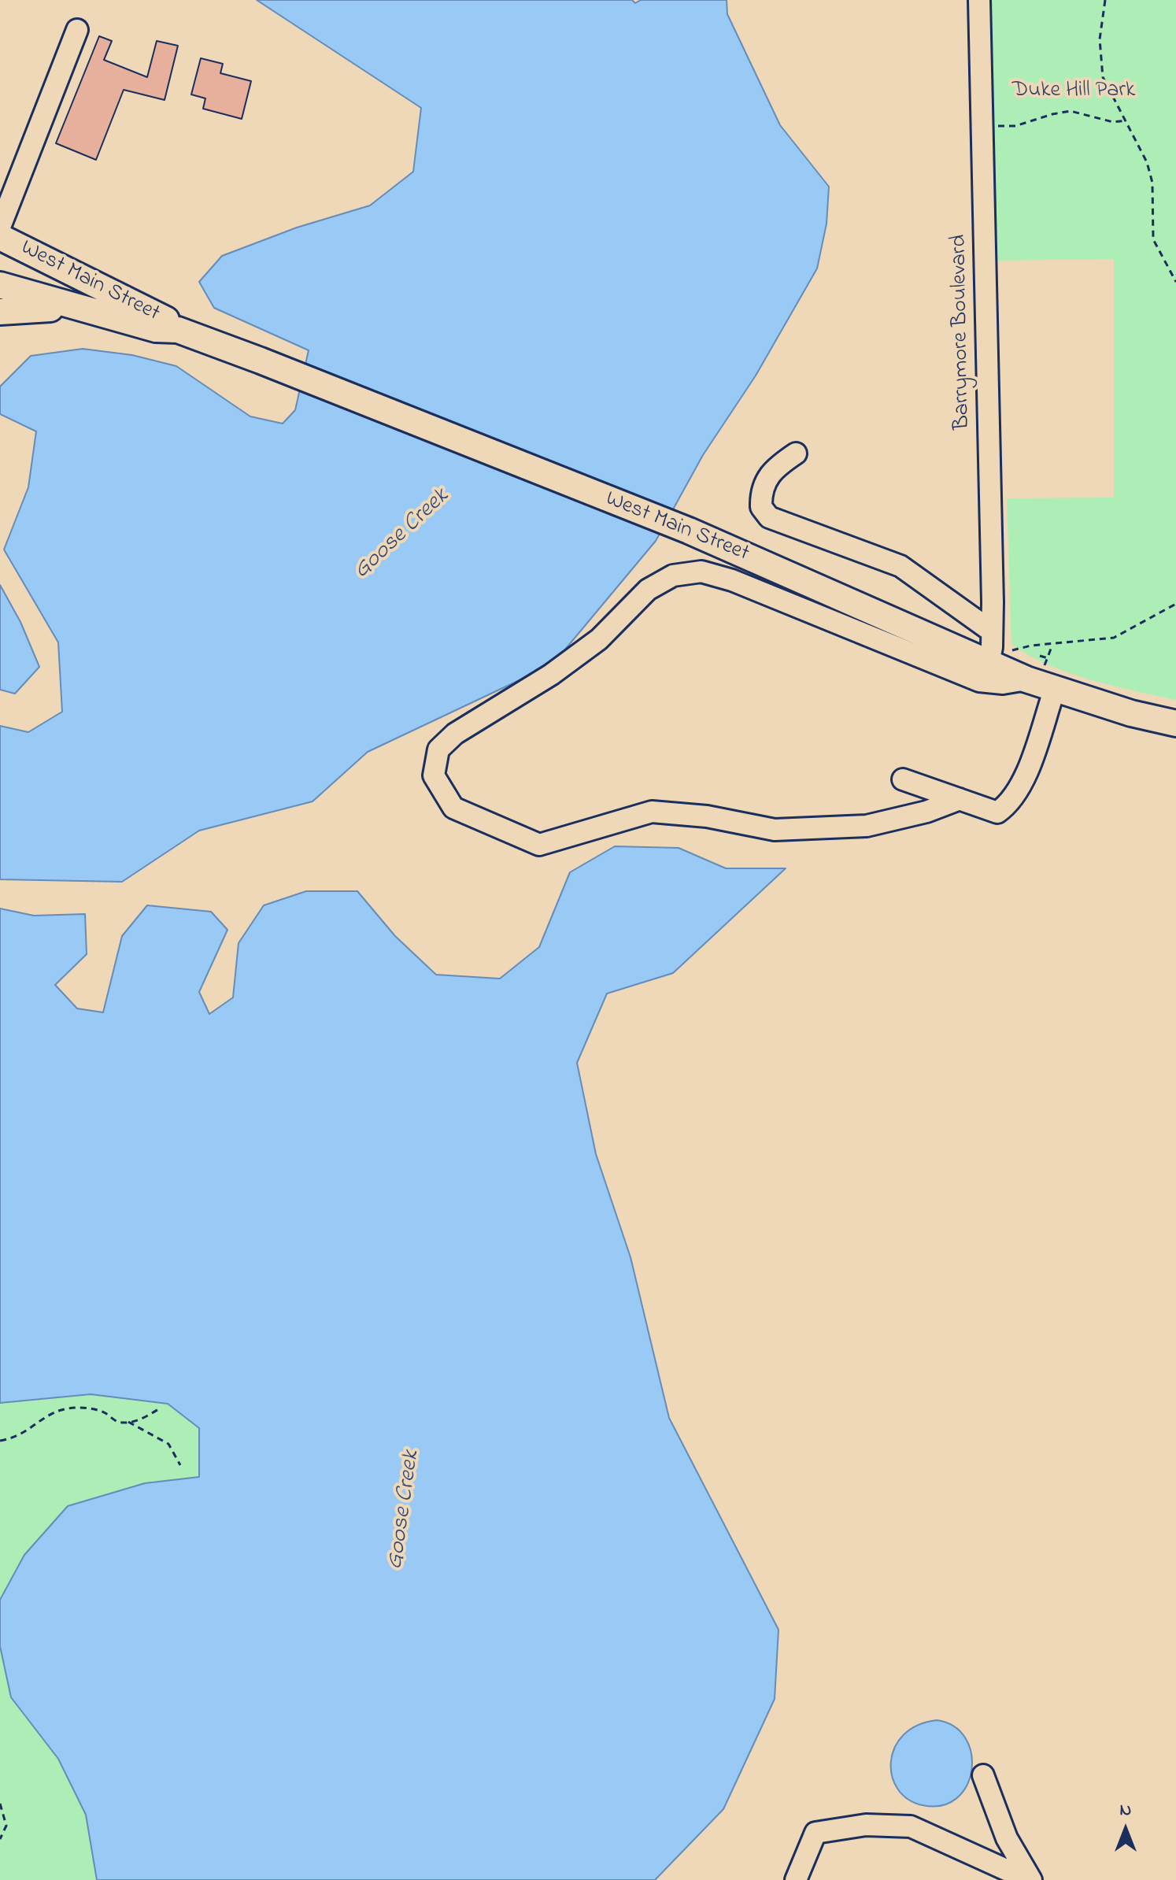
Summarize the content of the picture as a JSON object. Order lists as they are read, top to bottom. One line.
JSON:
{"streets":{"main road":["West Main Street"],"street":["Barrymore Boulevard"]},"crossings":[["West Main Street","Barrymore Boulevard"]],"water":["Goose Creek"],"parks":["Duke Hill Park"],"north":"top"}
